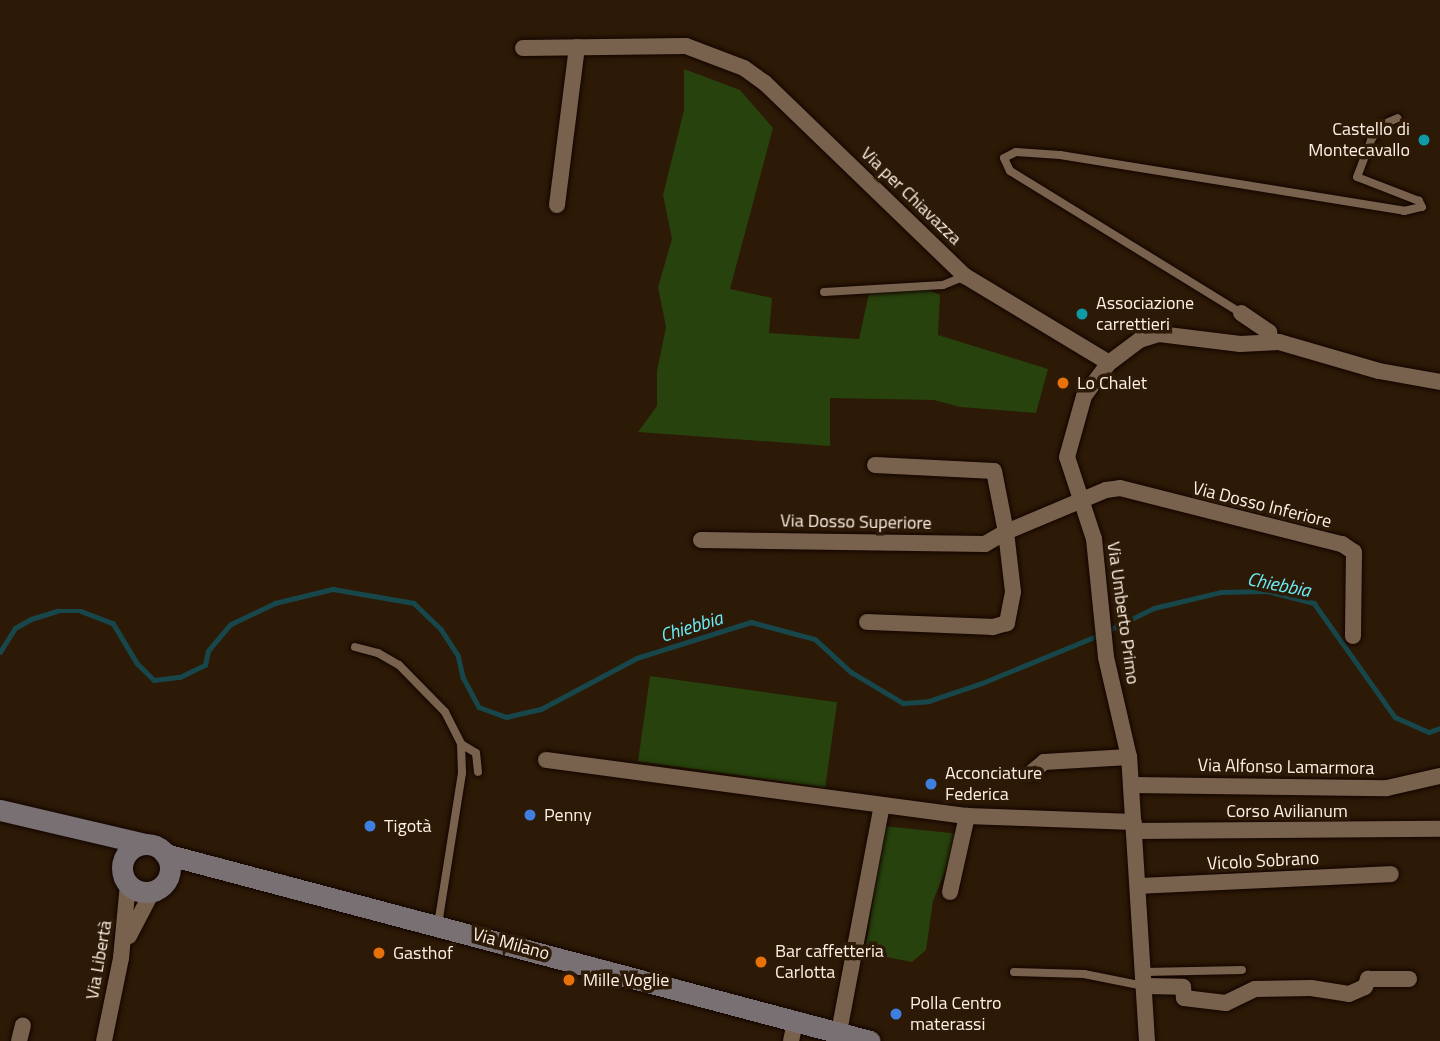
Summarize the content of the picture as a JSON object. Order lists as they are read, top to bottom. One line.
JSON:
{"streets":{"main road":["Via Milano"],"street":["Via per Chiavazza","Via Dosso Inferiore","Via Dosso Superiore","Via Umberto Primo","Via Alfonso Lamarmora","Corso Avilianum","Vicolo Sobrano","Via Libertà"]},"crossings":[["Via per Chiavazza","Via Umberto Primo"],["Via Dosso Inferiore","Via Dosso Superiore"],["Via Dosso Inferiore","Via Umberto Primo"],["Via Dosso Superiore","Via Umberto Primo"],["Via Umberto Primo","Via Alfonso Lamarmora"],["Via Umberto Primo","Corso Avilianum"],["Via Umberto Primo","Vicolo Sobrano"],["Via Milano","Via Libertà"]],"water":["Chiebbia"],"places":["Castello di Montecavallo","Associazione carrettieri","Lo Chalet","Acconciature Federica","Penny","Tigotà","Gasthof","Bar caffetteria Carlotta","Mille Voglie","Polla Centro materassi"]}
